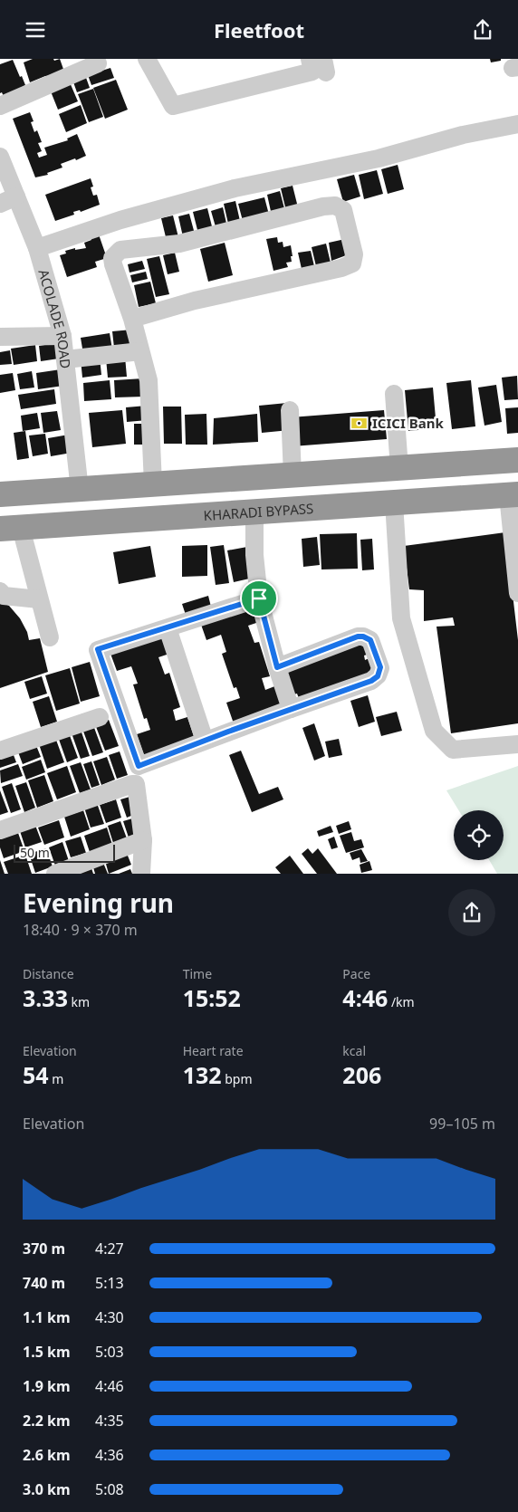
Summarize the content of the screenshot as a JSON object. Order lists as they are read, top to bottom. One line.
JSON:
{"streets":{"highway":["KHARADI BYPASS"],"street":["ACOLADE ROAD"]},"places":{"bank":["ICICI Bank"]},"scale_bar":"50 m","page":{"header":"Fleetfoot","scale":"50 m","heading":["Evening run","18:40 · 9 × 370 m"],"stats":[["Distance","3.33 km"],["Time","15:52"],["Pace","4:46 /km"],["Elevation","54 m"],["Heart rate","132 bpm"],["kcal","206"]],"chart":["Elevation","99–105 m"],"list":[{"name":"370 m","note":"4:27"},{"name":"740 m","note":"5:13"},{"name":"1.1 km","note":"4:30"},{"name":"1.5 km","note":"5:03"},{"name":"1.9 km","note":"4:46"},{"name":"2.2 km","note":"4:35"},{"name":"2.6 km","note":"4:36"},{"name":"3.0 km","note":"5:08"}]}}
